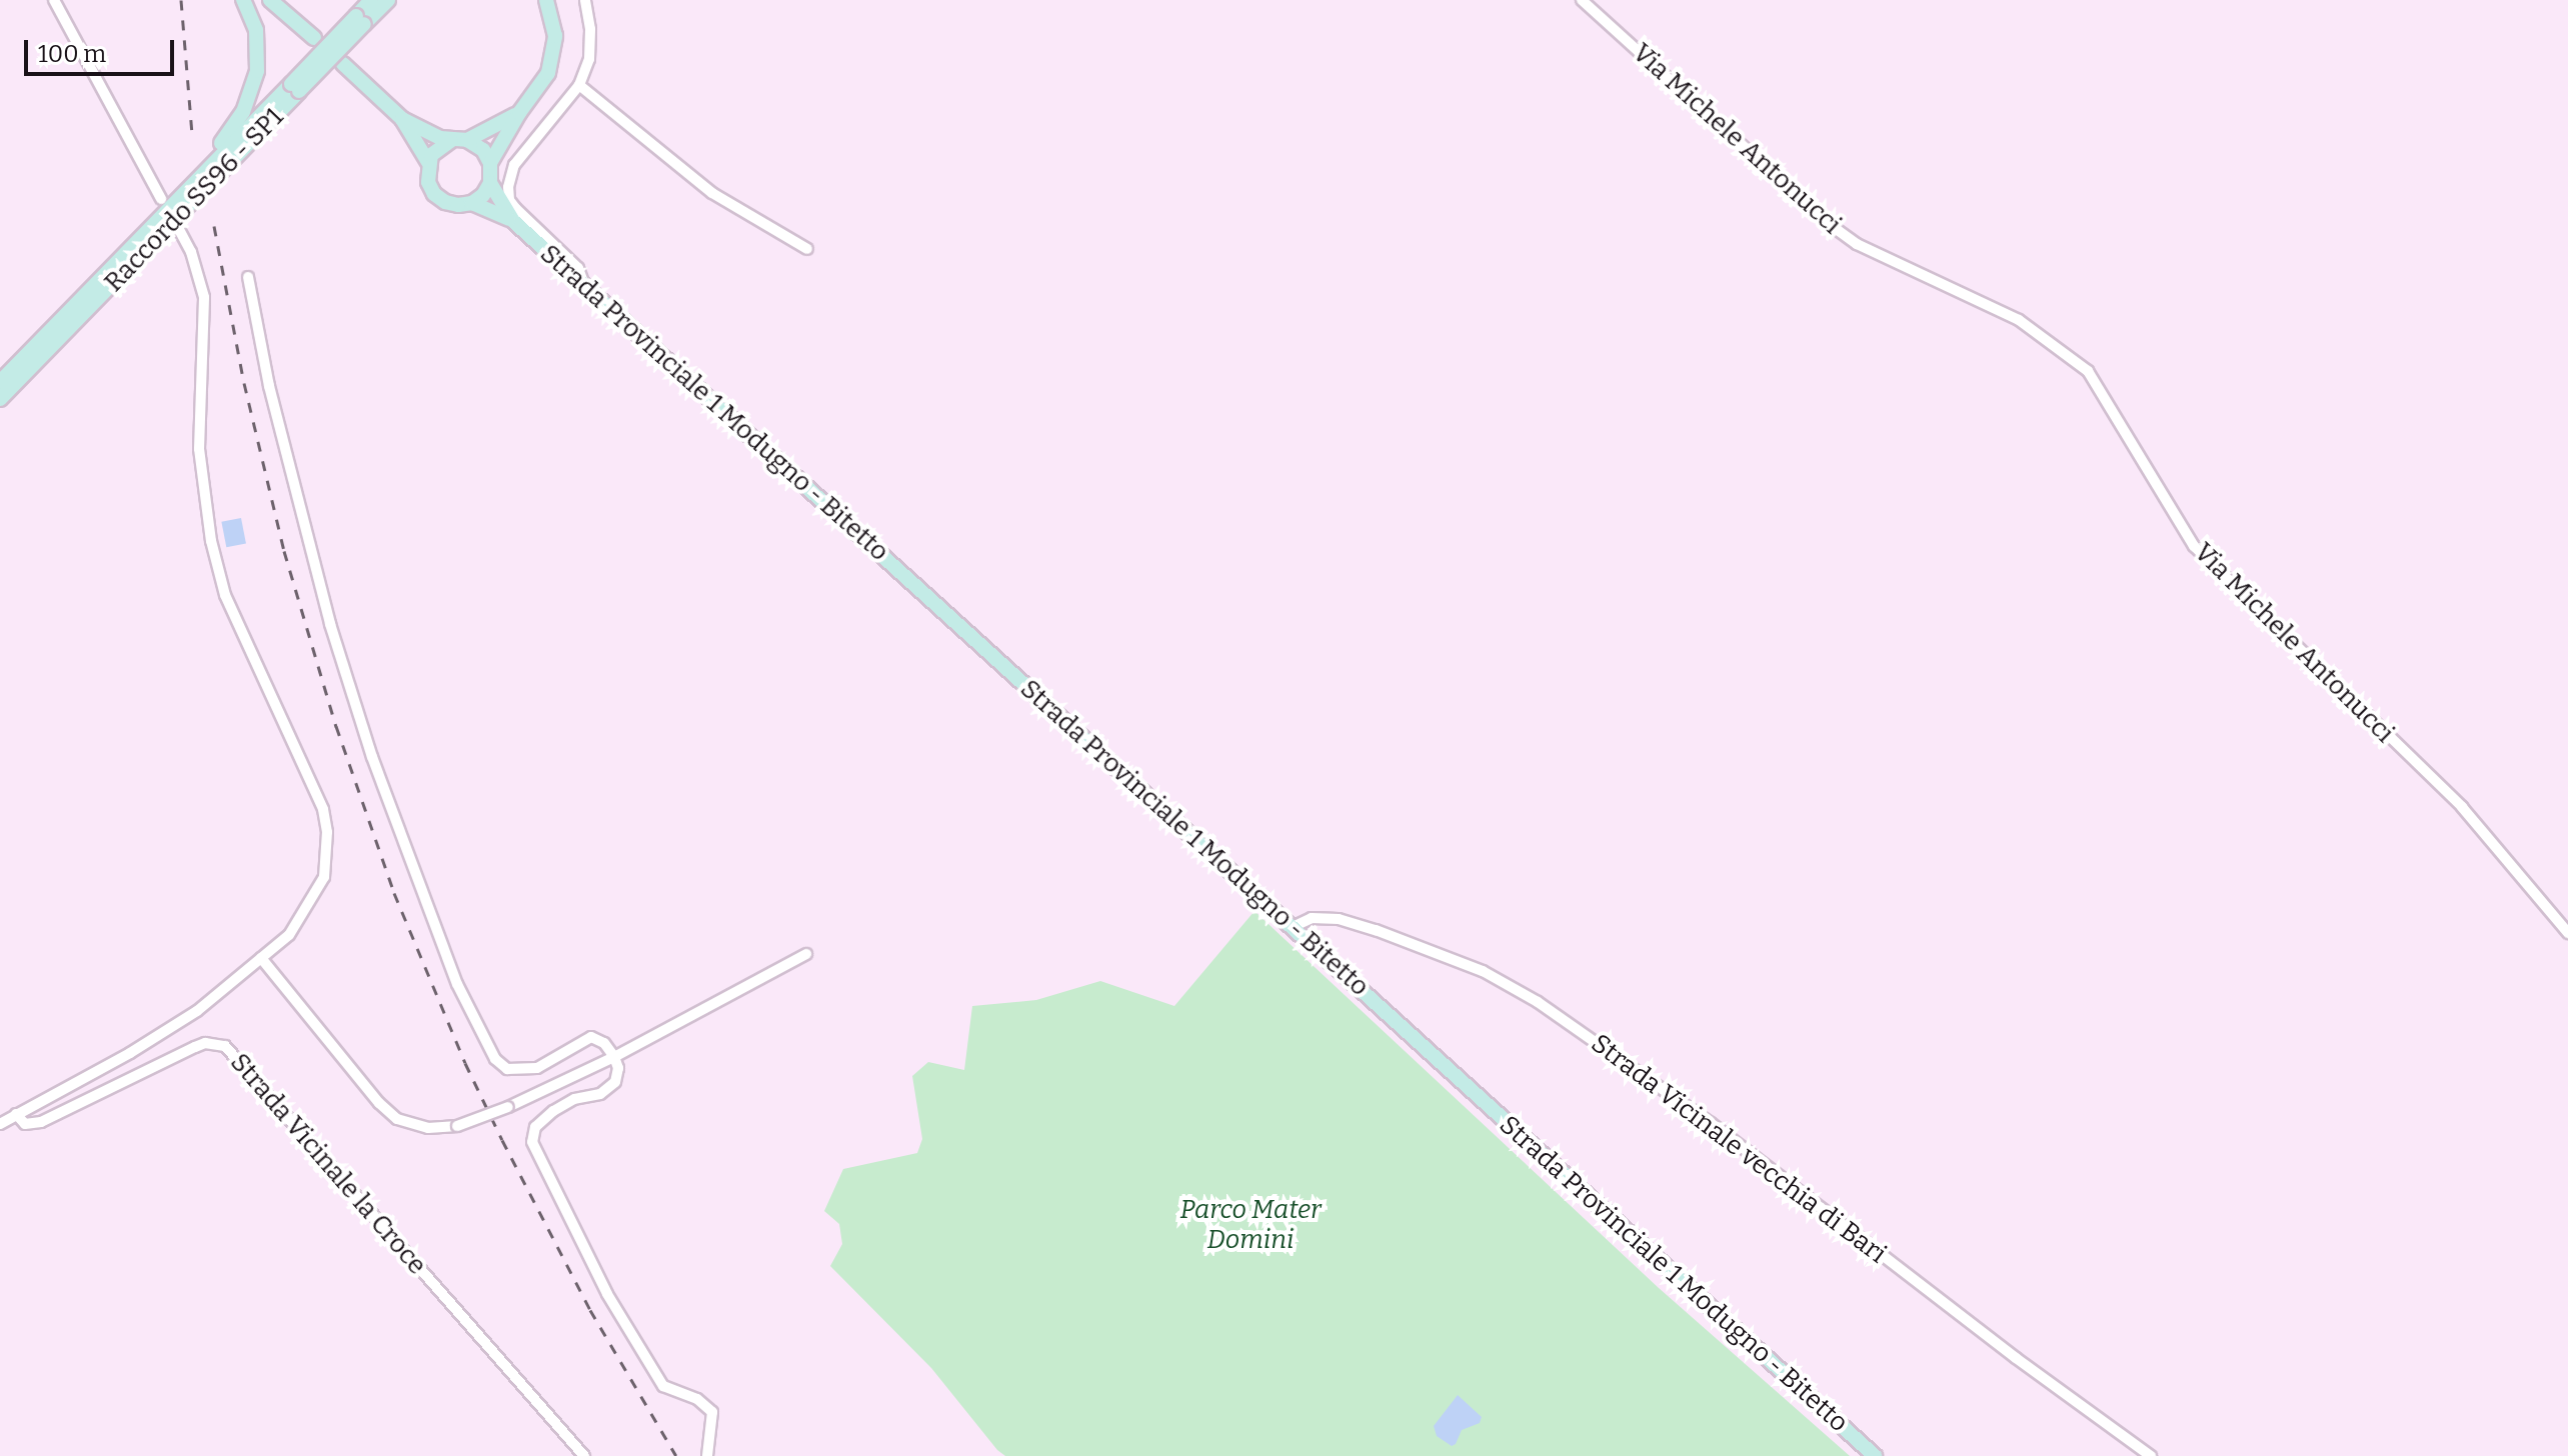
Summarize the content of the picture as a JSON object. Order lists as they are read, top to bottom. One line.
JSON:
{"streets":{"main road":["Raccordo SS96 - SP1","Strada Provinciale 1 Modugno - Bitetto"],"street":["Via Michele Antonucci","Strada Vicinale vecchia di Bari","Strada Vicinale la Croce"]},"crossings":[["Strada Provinciale 1 Modugno - Bitetto","Strada Vicinale vecchia di Bari"]],"parks":["Parco Mater Domini"],"scale_bar":"100 m"}
